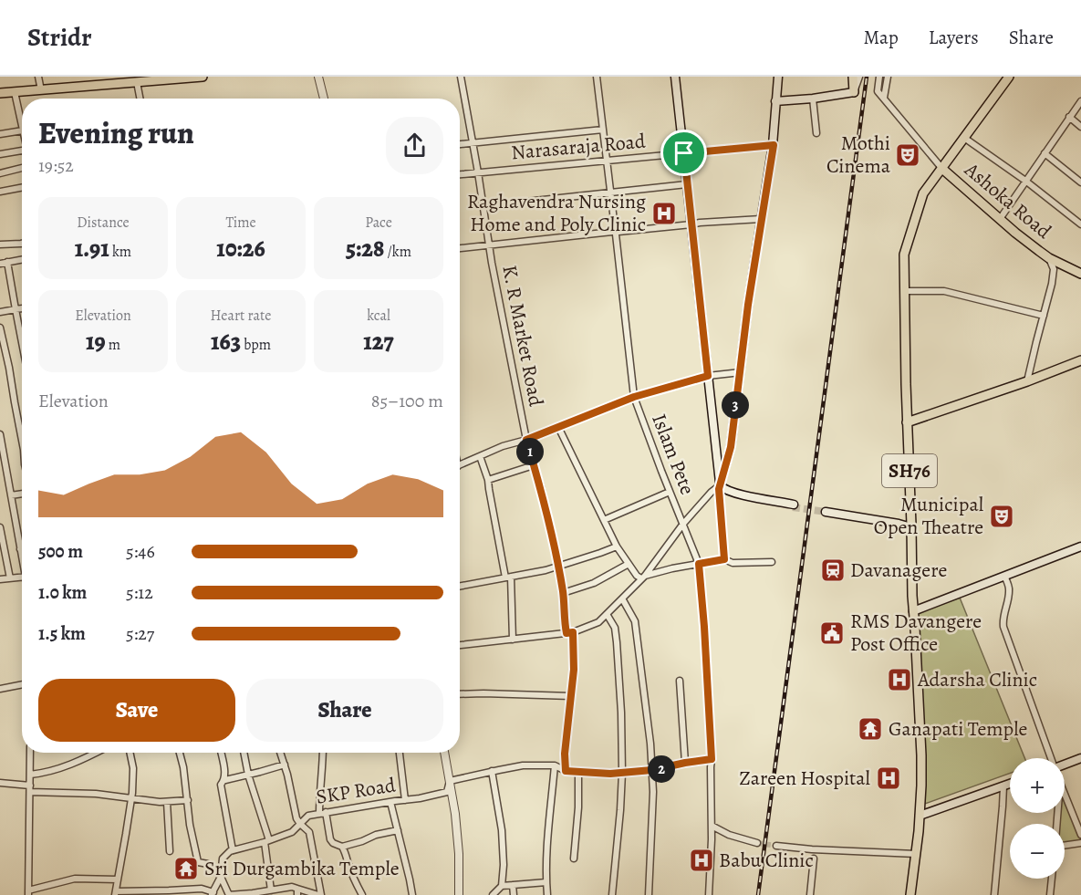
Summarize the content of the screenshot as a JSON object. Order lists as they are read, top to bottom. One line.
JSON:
{"streets":{"main road":["Ashoka Road","SH76"],"street":["Narasaraja Road","K. R Market Road","Islam Pete","SKP Road"]},"crossings":[["Narasaraja Road","K. R Market Road"],["Narasaraja Road","Islam Pete"],["Ashoka Road","SH76"]],"places":{"theatre":["Mothi Cinema","Municipal Open Theatre"],"hospital":["Raghavendra Nursing Home and Poly Clinic","Adarsha Clinic","Zareen Hospital","Babu Clinic"],"station":["Davanagere"],"public building":["RMS Davangere Post Office"],"temple":["Ganapati Temple","Sri Durgambika Temple"]},"page":{"header":"Stridr","nav":["Map","Layers","Share"],"heading":["Evening run","19:52"],"stats":[["Distance","1.91 km"],["Time","10:26"],["Pace","5:28 /km"],["Elevation","19 m"],["Heart rate","163 bpm"],["kcal","127"]],"chart":["Elevation","85–100 m"],"pins":["3","1","2"],"list":[{"name":"500 m","note":"5:46"},{"name":"1.0 km","note":"5:12"},{"name":"1.5 km","note":"5:27"}],"buttons":["Save","Share"],"map_buttons":["+","−"]}}
